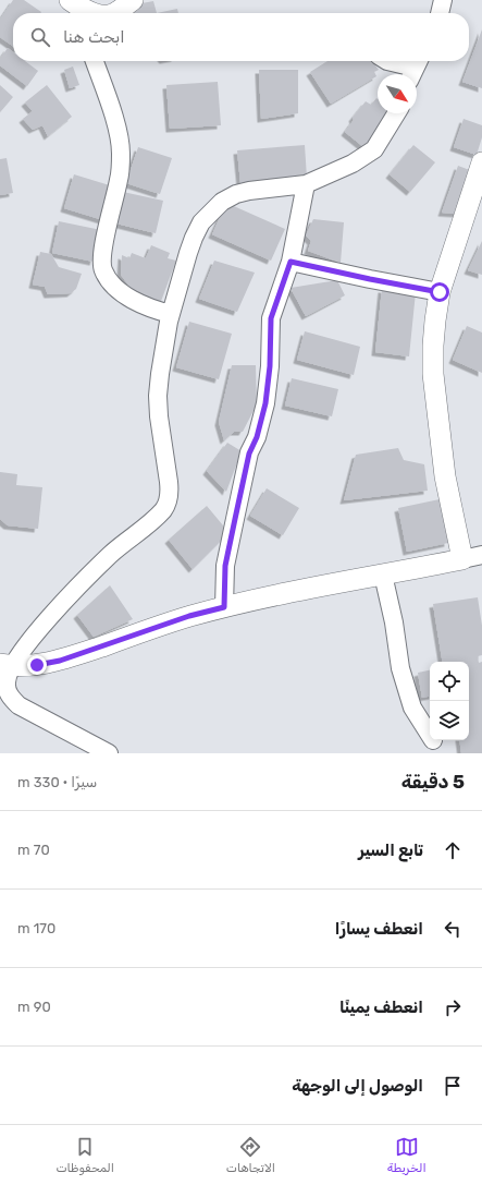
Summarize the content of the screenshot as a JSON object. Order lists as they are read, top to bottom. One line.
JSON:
{"north":"bottom right","page":{"search":"ابحث هنا","heading":["5 دقيقة","سيرًا · 330 m"],"list":[["تابع السير","70 m"],["انعطف يسارًا","170 m"],["انعطف يمينًا","90 m"],"الوصول إلى الوجهة"],"nav":["الخريطة","الاتجاهات","المحفوظات"]}}
